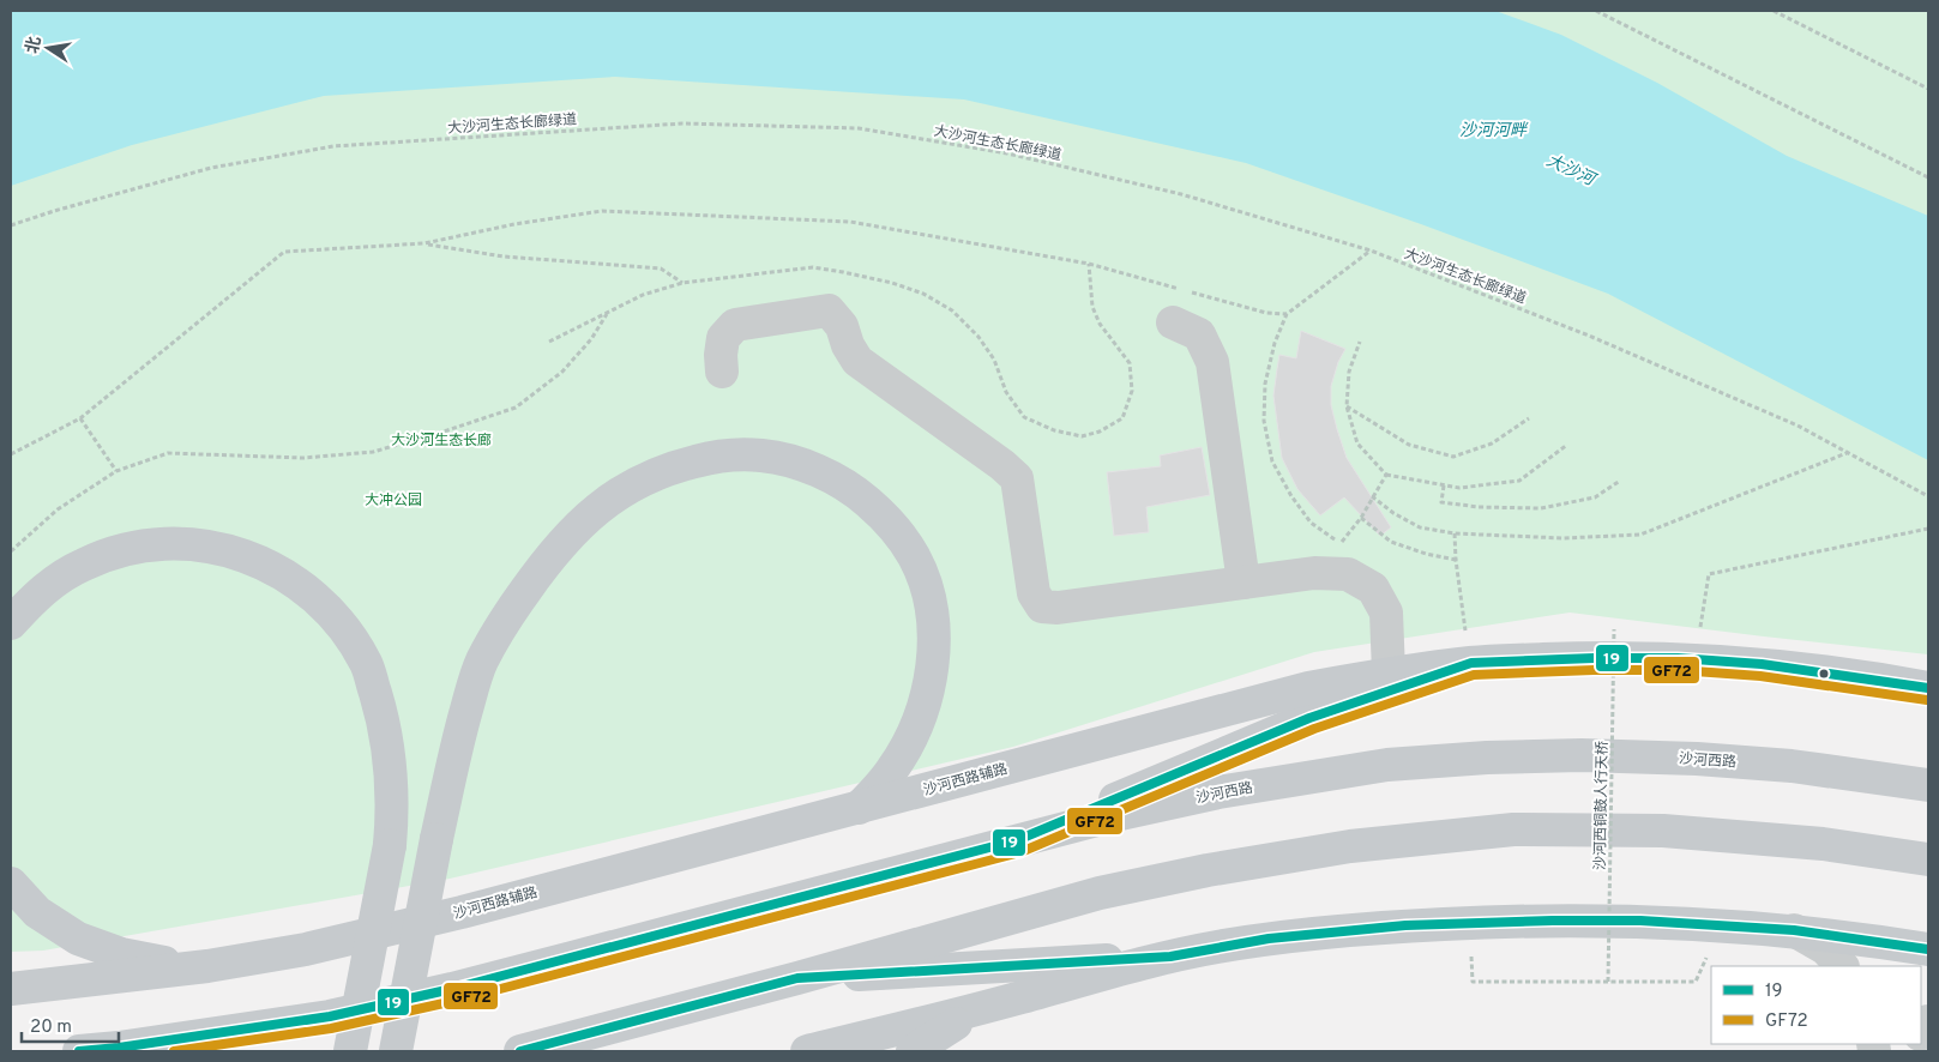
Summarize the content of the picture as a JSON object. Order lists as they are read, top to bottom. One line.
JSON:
{"streets":{"main road":["沙河西路","沙河西路辅路"],"path":["大沙河生态长廊绿道","沙河西铜鼓人行天桥"]},"water":["沙河河畔","大沙河"],"parks":["大沙河生态长廊","大冲公园"],"lines":["transit line 19","transit line GF72"],"legend":["19","GF72"],"scale_bar":"20 m","north":"left"}
